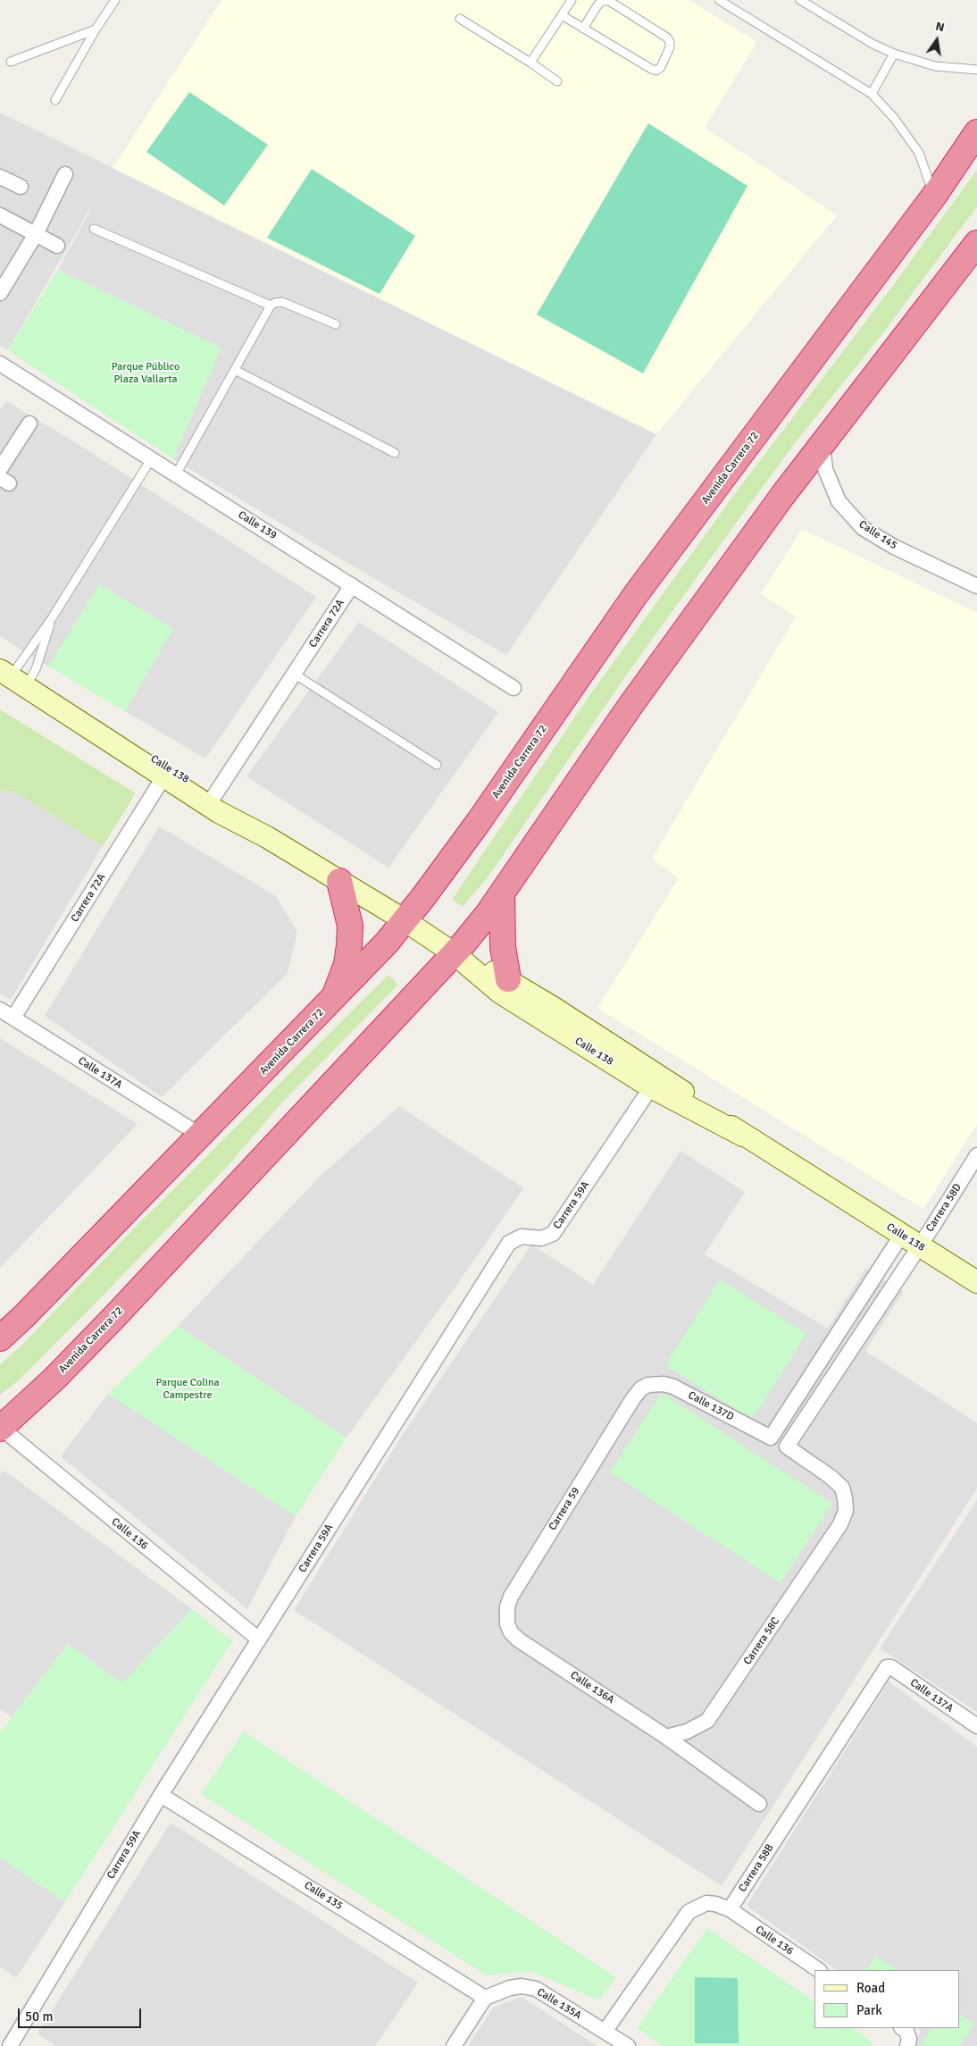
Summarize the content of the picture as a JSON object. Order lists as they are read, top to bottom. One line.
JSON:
{"streets":{"highway":["Avenida Carrera 72"],"main road":["Calle 138"],"street":["Calle 139","Calle 145","Carrera 72A","Calle 137A","Carrera 59A","Carrera 58D","Calle 137D","Carrera 59","Calle 136","Carrera 58C","Calle 136A","Carrera 58B","Calle 135","Calle 135A"]},"crossings":[["Avenida Carrera 72","Calle 145"],["Avenida Carrera 72","Calle 138"],["Avenida Carrera 72","Calle 137A"],["Avenida Carrera 72","Calle 136"],["Calle 139","Carrera 72A"],["Carrera 72A","Calle 138"],["Carrera 72A","Calle 137A"],["Calle 138","Carrera 59A"],["Calle 138","Carrera 58D"],["Calle 137A","Carrera 58B"],["Carrera 59A","Calle 136"],["Carrera 59A","Calle 135"],["Carrera 58D","Calle 137D"],["Carrera 58D","Carrera 58C"],["Calle 137D","Carrera 59"],["Carrera 59","Calle 136A"],["Calle 136","Carrera 58B"],["Carrera 58C","Calle 136A"],["Calle 135","Calle 135A"]],"parks":["Parque Público Plaza Vallarta","Parque Colina Campestre"],"legend":["Road","Park"],"scale_bar":"50 m","north":"top"}
